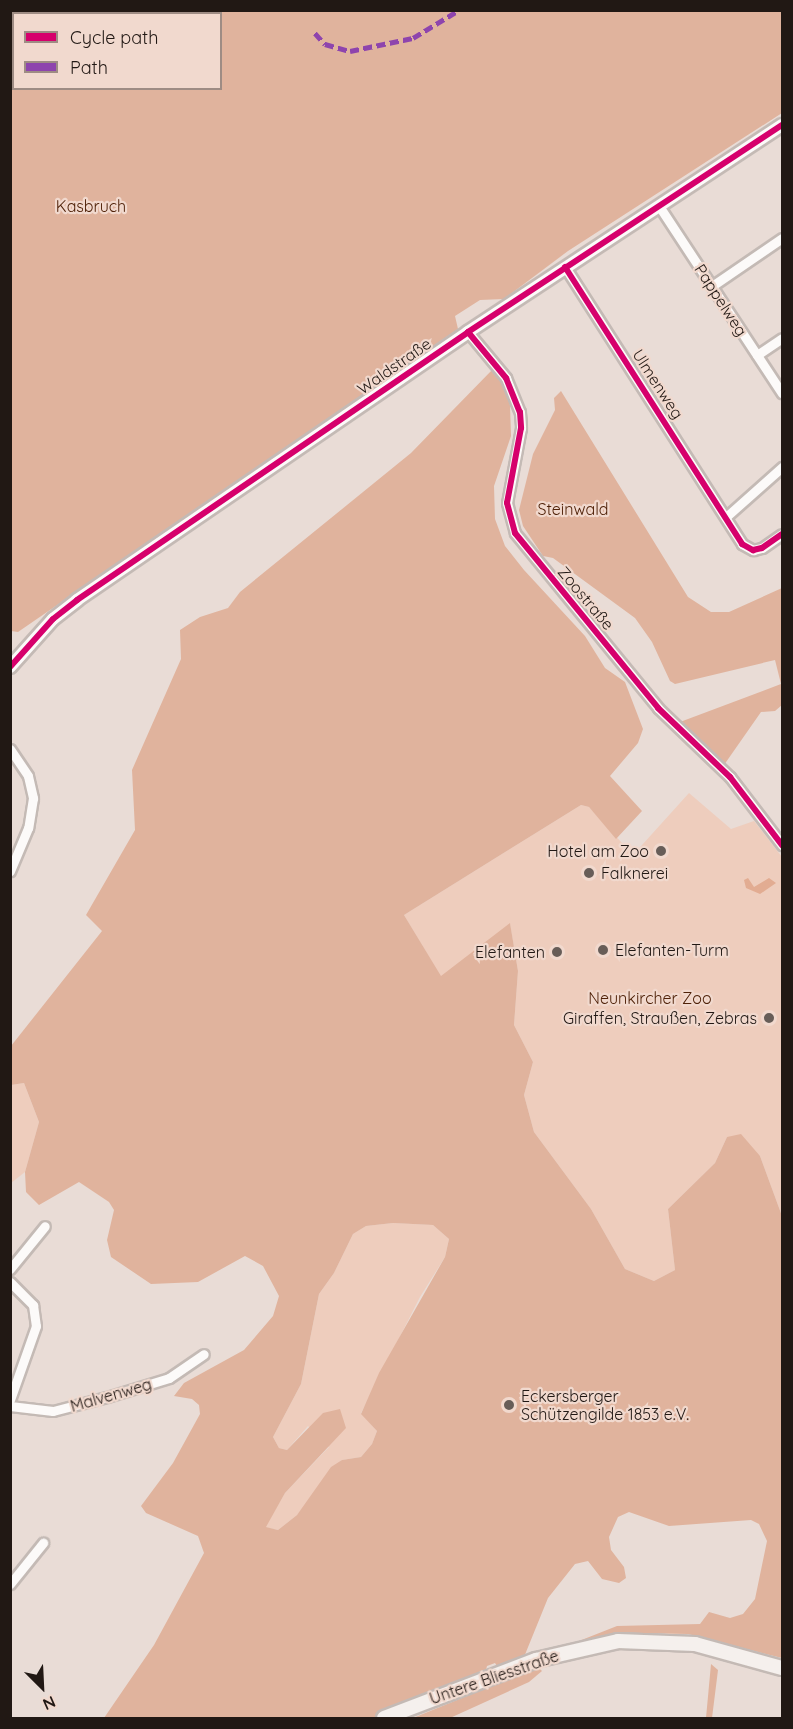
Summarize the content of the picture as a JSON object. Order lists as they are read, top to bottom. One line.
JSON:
{"streets":{"main road":["Untere Bliesstraße"],"street":["Pappelweg","Waldstraße","Ulmenweg","Zoostraße","Malvenweg"]},"crossings":[["Pappelweg","Waldstraße"],["Waldstraße","Ulmenweg"],["Waldstraße","Zoostraße"]],"parks":["Kasbruch","Steinwald","Neunkircher Zoo"],"places":["Hotel am Zoo","Falknerei","Elefanten-Turm","Elefanten","Giraffen, Straußen, Zebras","Eckersberger Schützengilde 1853 e.V."],"legend":["Cycle path","Path"],"north":"bottom right"}
